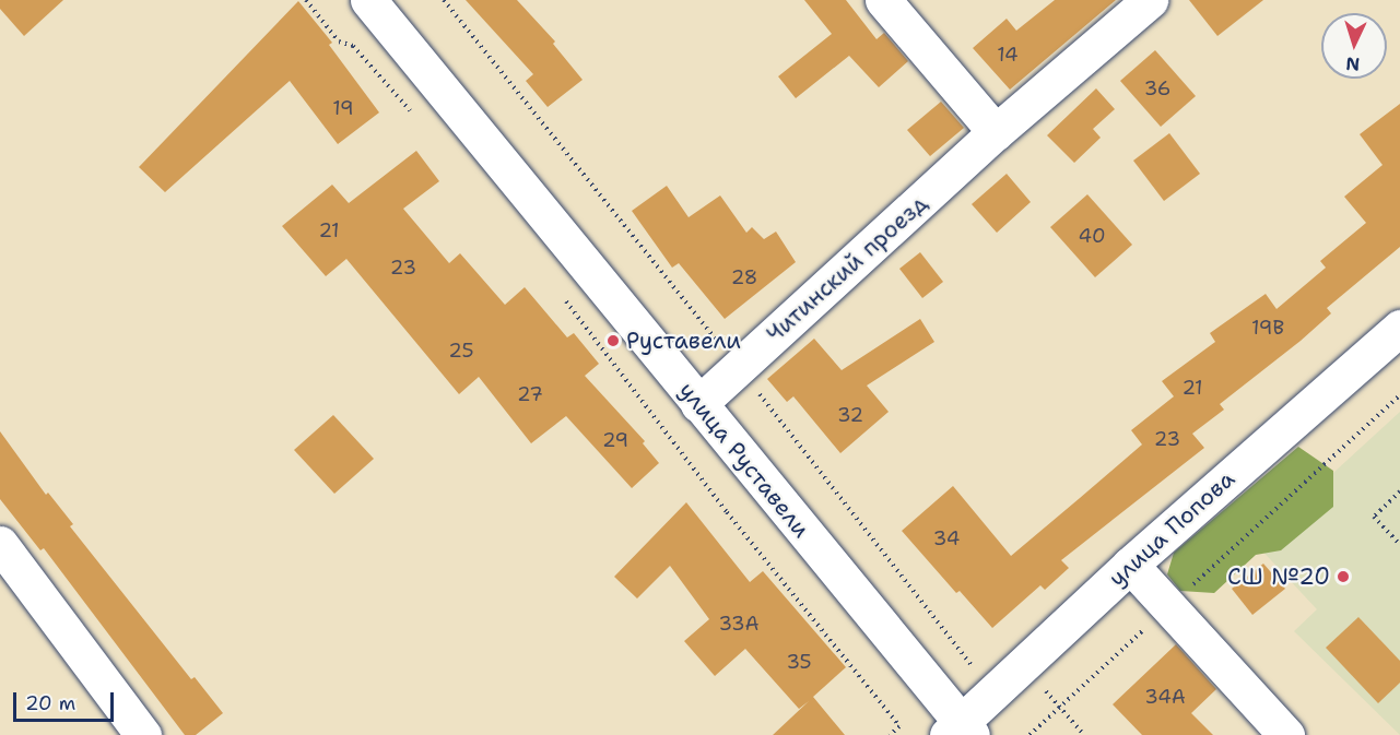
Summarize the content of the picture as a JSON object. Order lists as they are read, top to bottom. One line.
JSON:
{"streets":{"street":["Читинский проезд","улица Руставели","улица Попова"]},"crossings":[["Читинский проезд","улица Руставели"],["улица Руставели","улица Попова"]],"places":["Руставели","СШ №20"],"house_numbers":["14","36","19","21","40","23","28","19В","25","21","27","32","23","29","34","33А","35","34А"],"scale_bar":"20 m","north":"bottom"}
